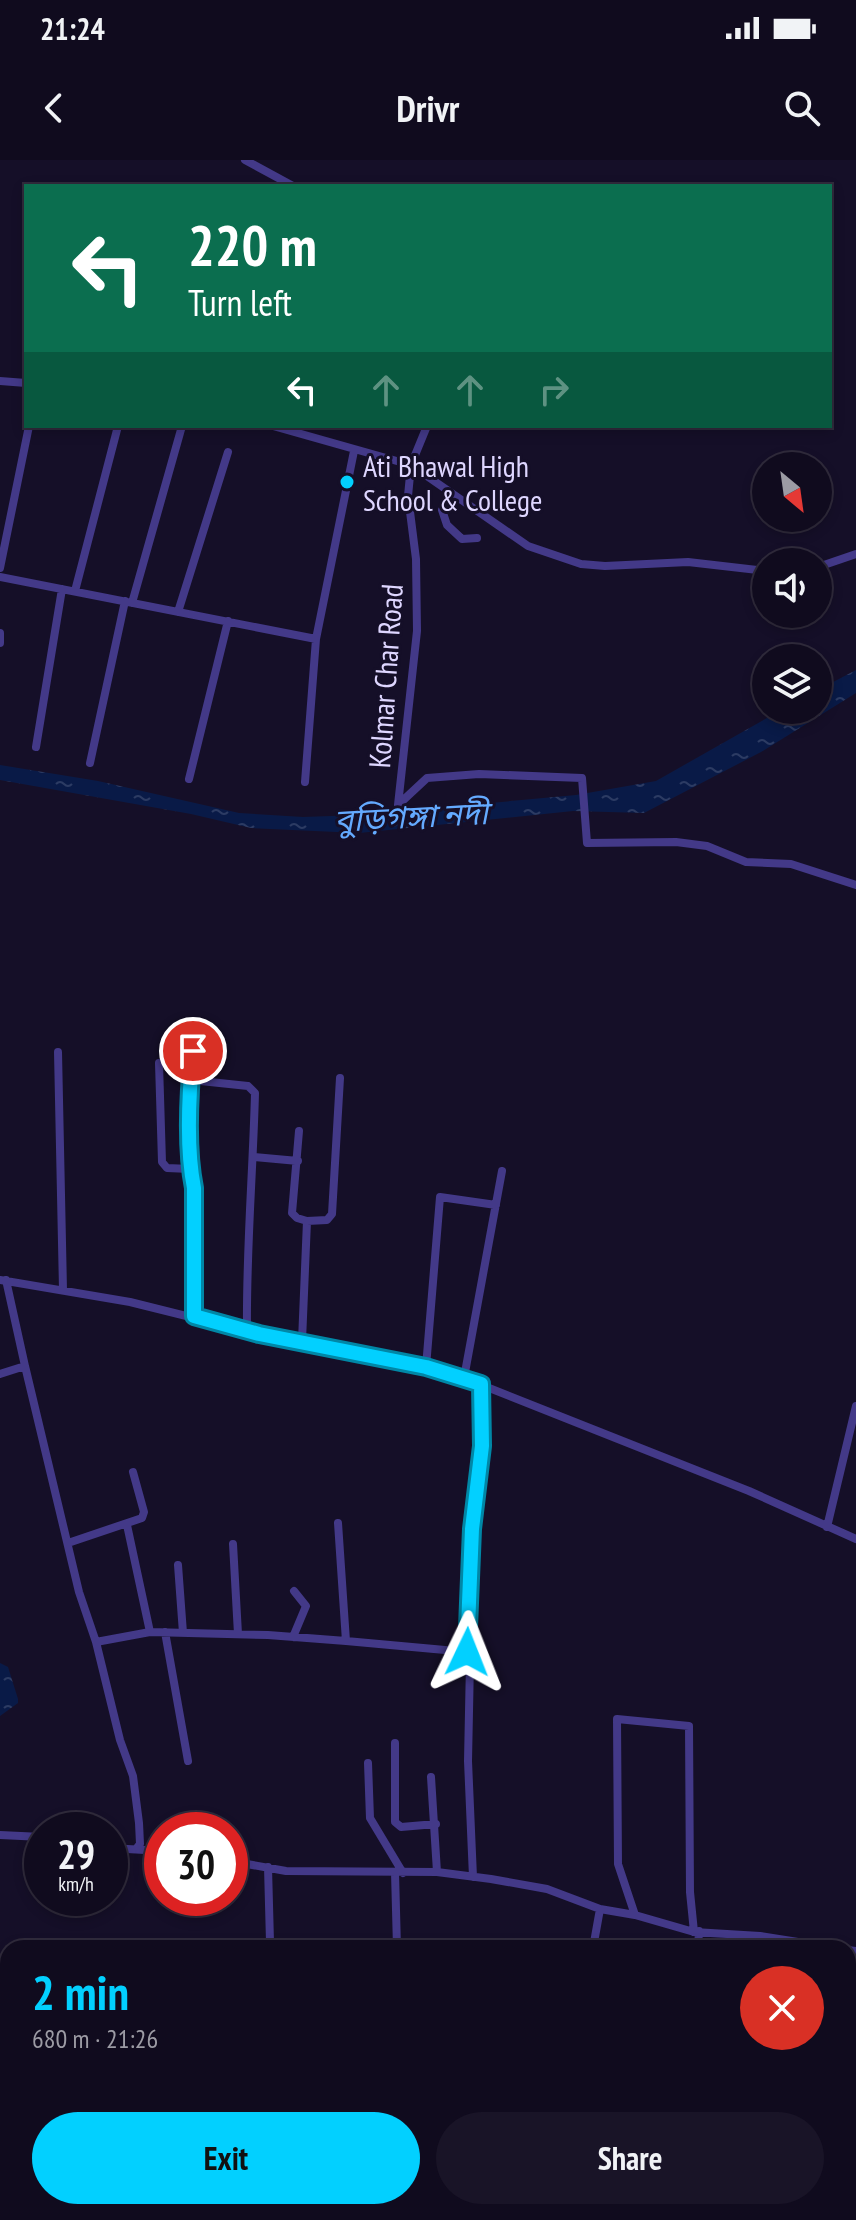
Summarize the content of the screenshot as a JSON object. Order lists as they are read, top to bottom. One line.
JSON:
{"streets":{"street":["Kolmar Char Road"]},"water":["বুড়িগঙ্গা নদী"],"places":["Ati Bhawal High School & College"],"north":"bottom right","page":{"status":"21:24","header":"Drivr","turn":["220 m","Turn left"],"speed":"29 km/h","limit":"30","heading":["2 min","680 m · 21:26"],"buttons":["Exit","Share"]}}
